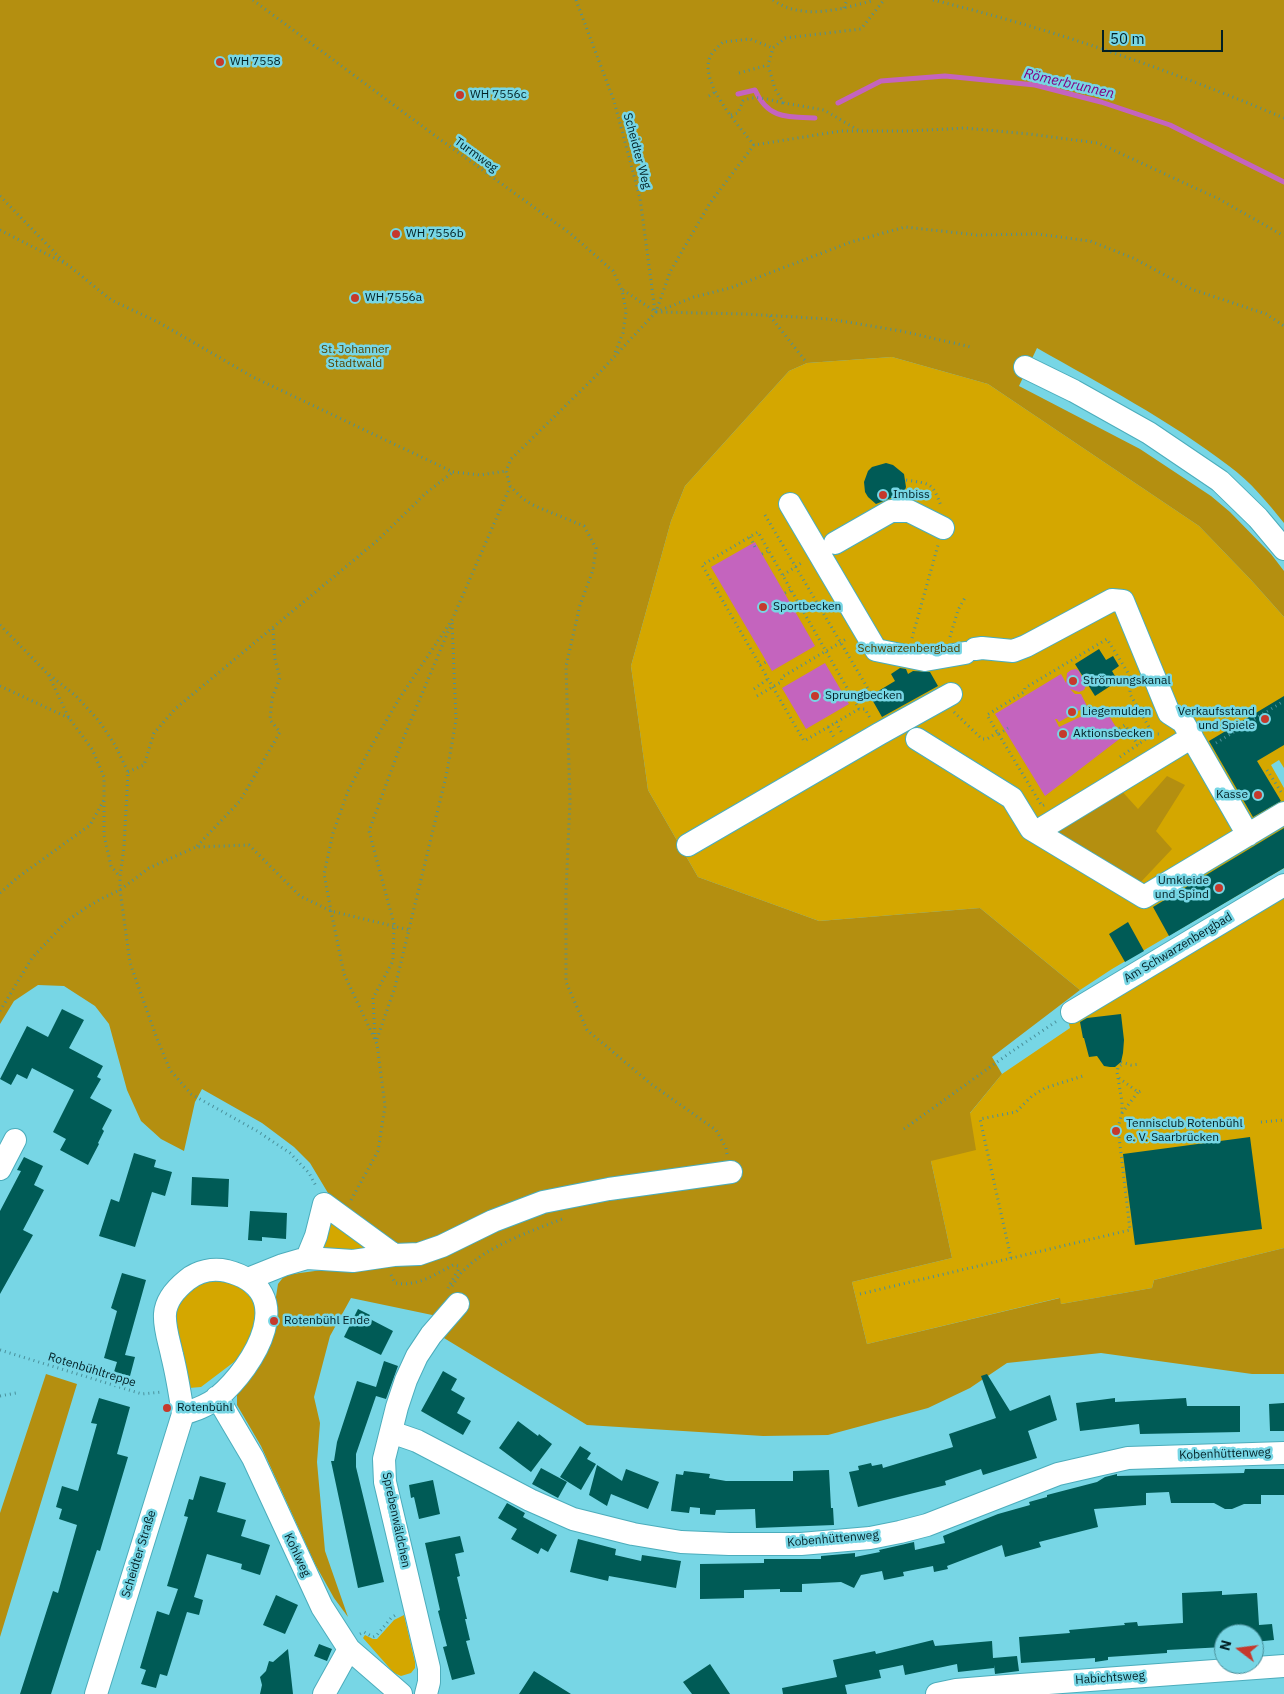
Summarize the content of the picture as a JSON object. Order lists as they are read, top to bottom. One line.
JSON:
{"streets":{"street":["Am Schwarzenbergbad","Kobenhüttenweg","Sprebenwäldchen","Scheidter Straße","Kohlweg","Habichtsweg"],"path":["Scheidter Weg","Turmweg","Rotenbühltreppe"]},"crossings":[["Kobenhüttenweg","Sprebenwäldchen"]],"water":["Römerbrunnen"],"parks":["St. Johanner Stadtwald","Schwarzenbergbad"],"places":["WH 7558","WH 7556c","WH 7556b","WH 7556a","Imbiss","Sportbecken","Strömungskanal","Sprungbecken","Liegemulden","Verkaufsstand und Spiele","Aktionsbecken","Kasse","Umkleide und Spind","Tennisclub Rotenbühl e. V. Saarbrücken","Rotenbühl Ende","Rotenbühl"],"scale_bar":"50 m","north":"left"}
